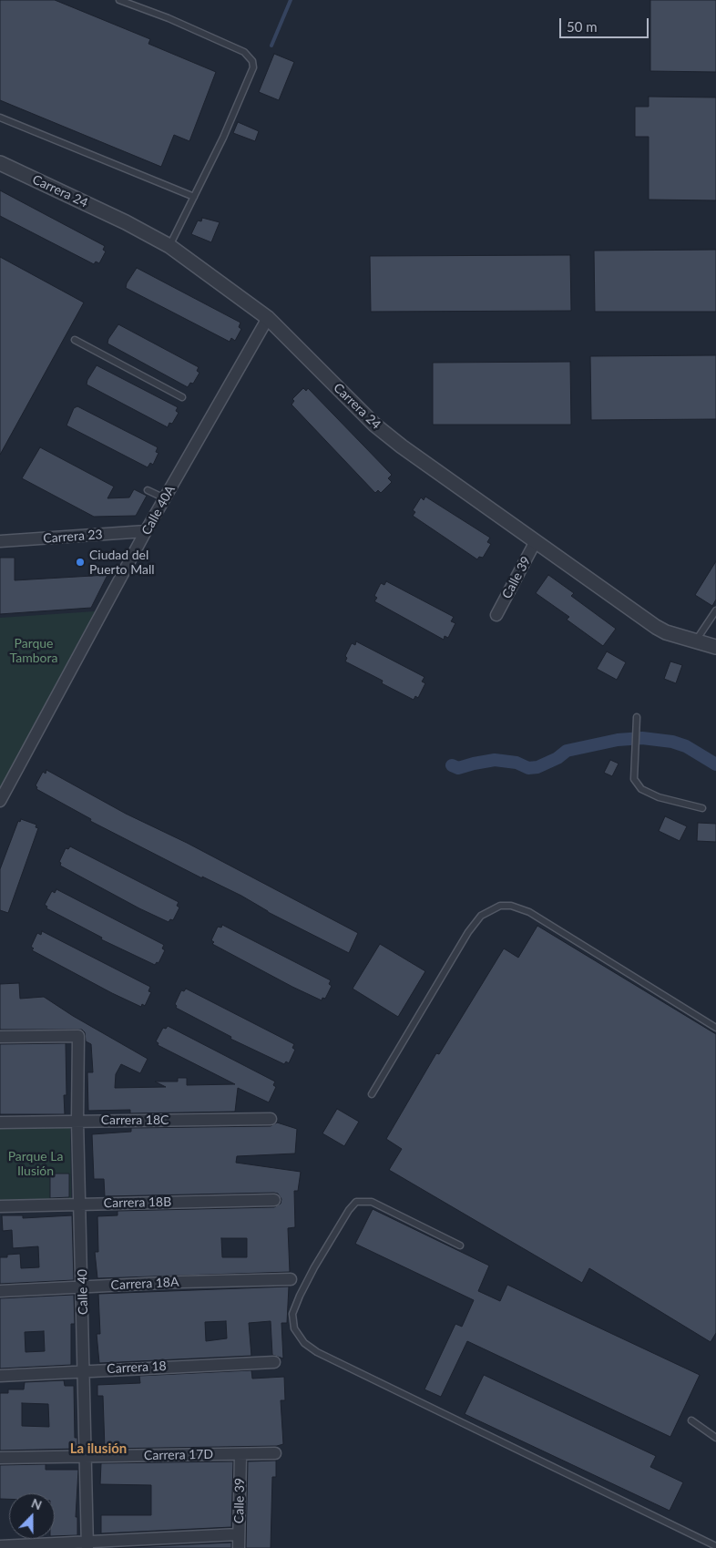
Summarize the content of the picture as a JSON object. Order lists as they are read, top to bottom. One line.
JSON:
{"streets":{"street":["Carrera 24","Calle 40A","Carrera 23","Calle 39","Carrera 18C","Carrera 18B","Carrera 18A","Calle 40","Carrera 18","Carrera 17D"]},"crossings":[["Carrera 24","Calle 40A"],["Carrera 24","Calle 39"],["Calle 40A","Carrera 23"],["Calle 39","Carrera 17D"],["Carrera 18C","Calle 40"],["Carrera 18B","Calle 40"],["Carrera 18A","Calle 40"],["Calle 40","Carrera 18"],["Calle 40","Carrera 17D"]],"districts":["La ilusión"],"parks":["Parque Tambora","Parque La Ilusión"],"places":["Ciudad del Puerto Mall"],"scale_bar":"50 m","north":"top"}
